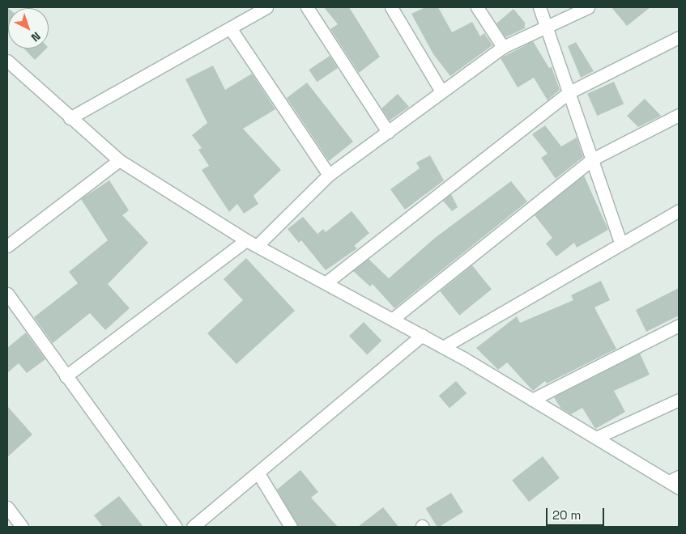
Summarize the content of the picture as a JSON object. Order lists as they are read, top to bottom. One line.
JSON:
{"scale_bar":"20 m","north":"bottom right"}
